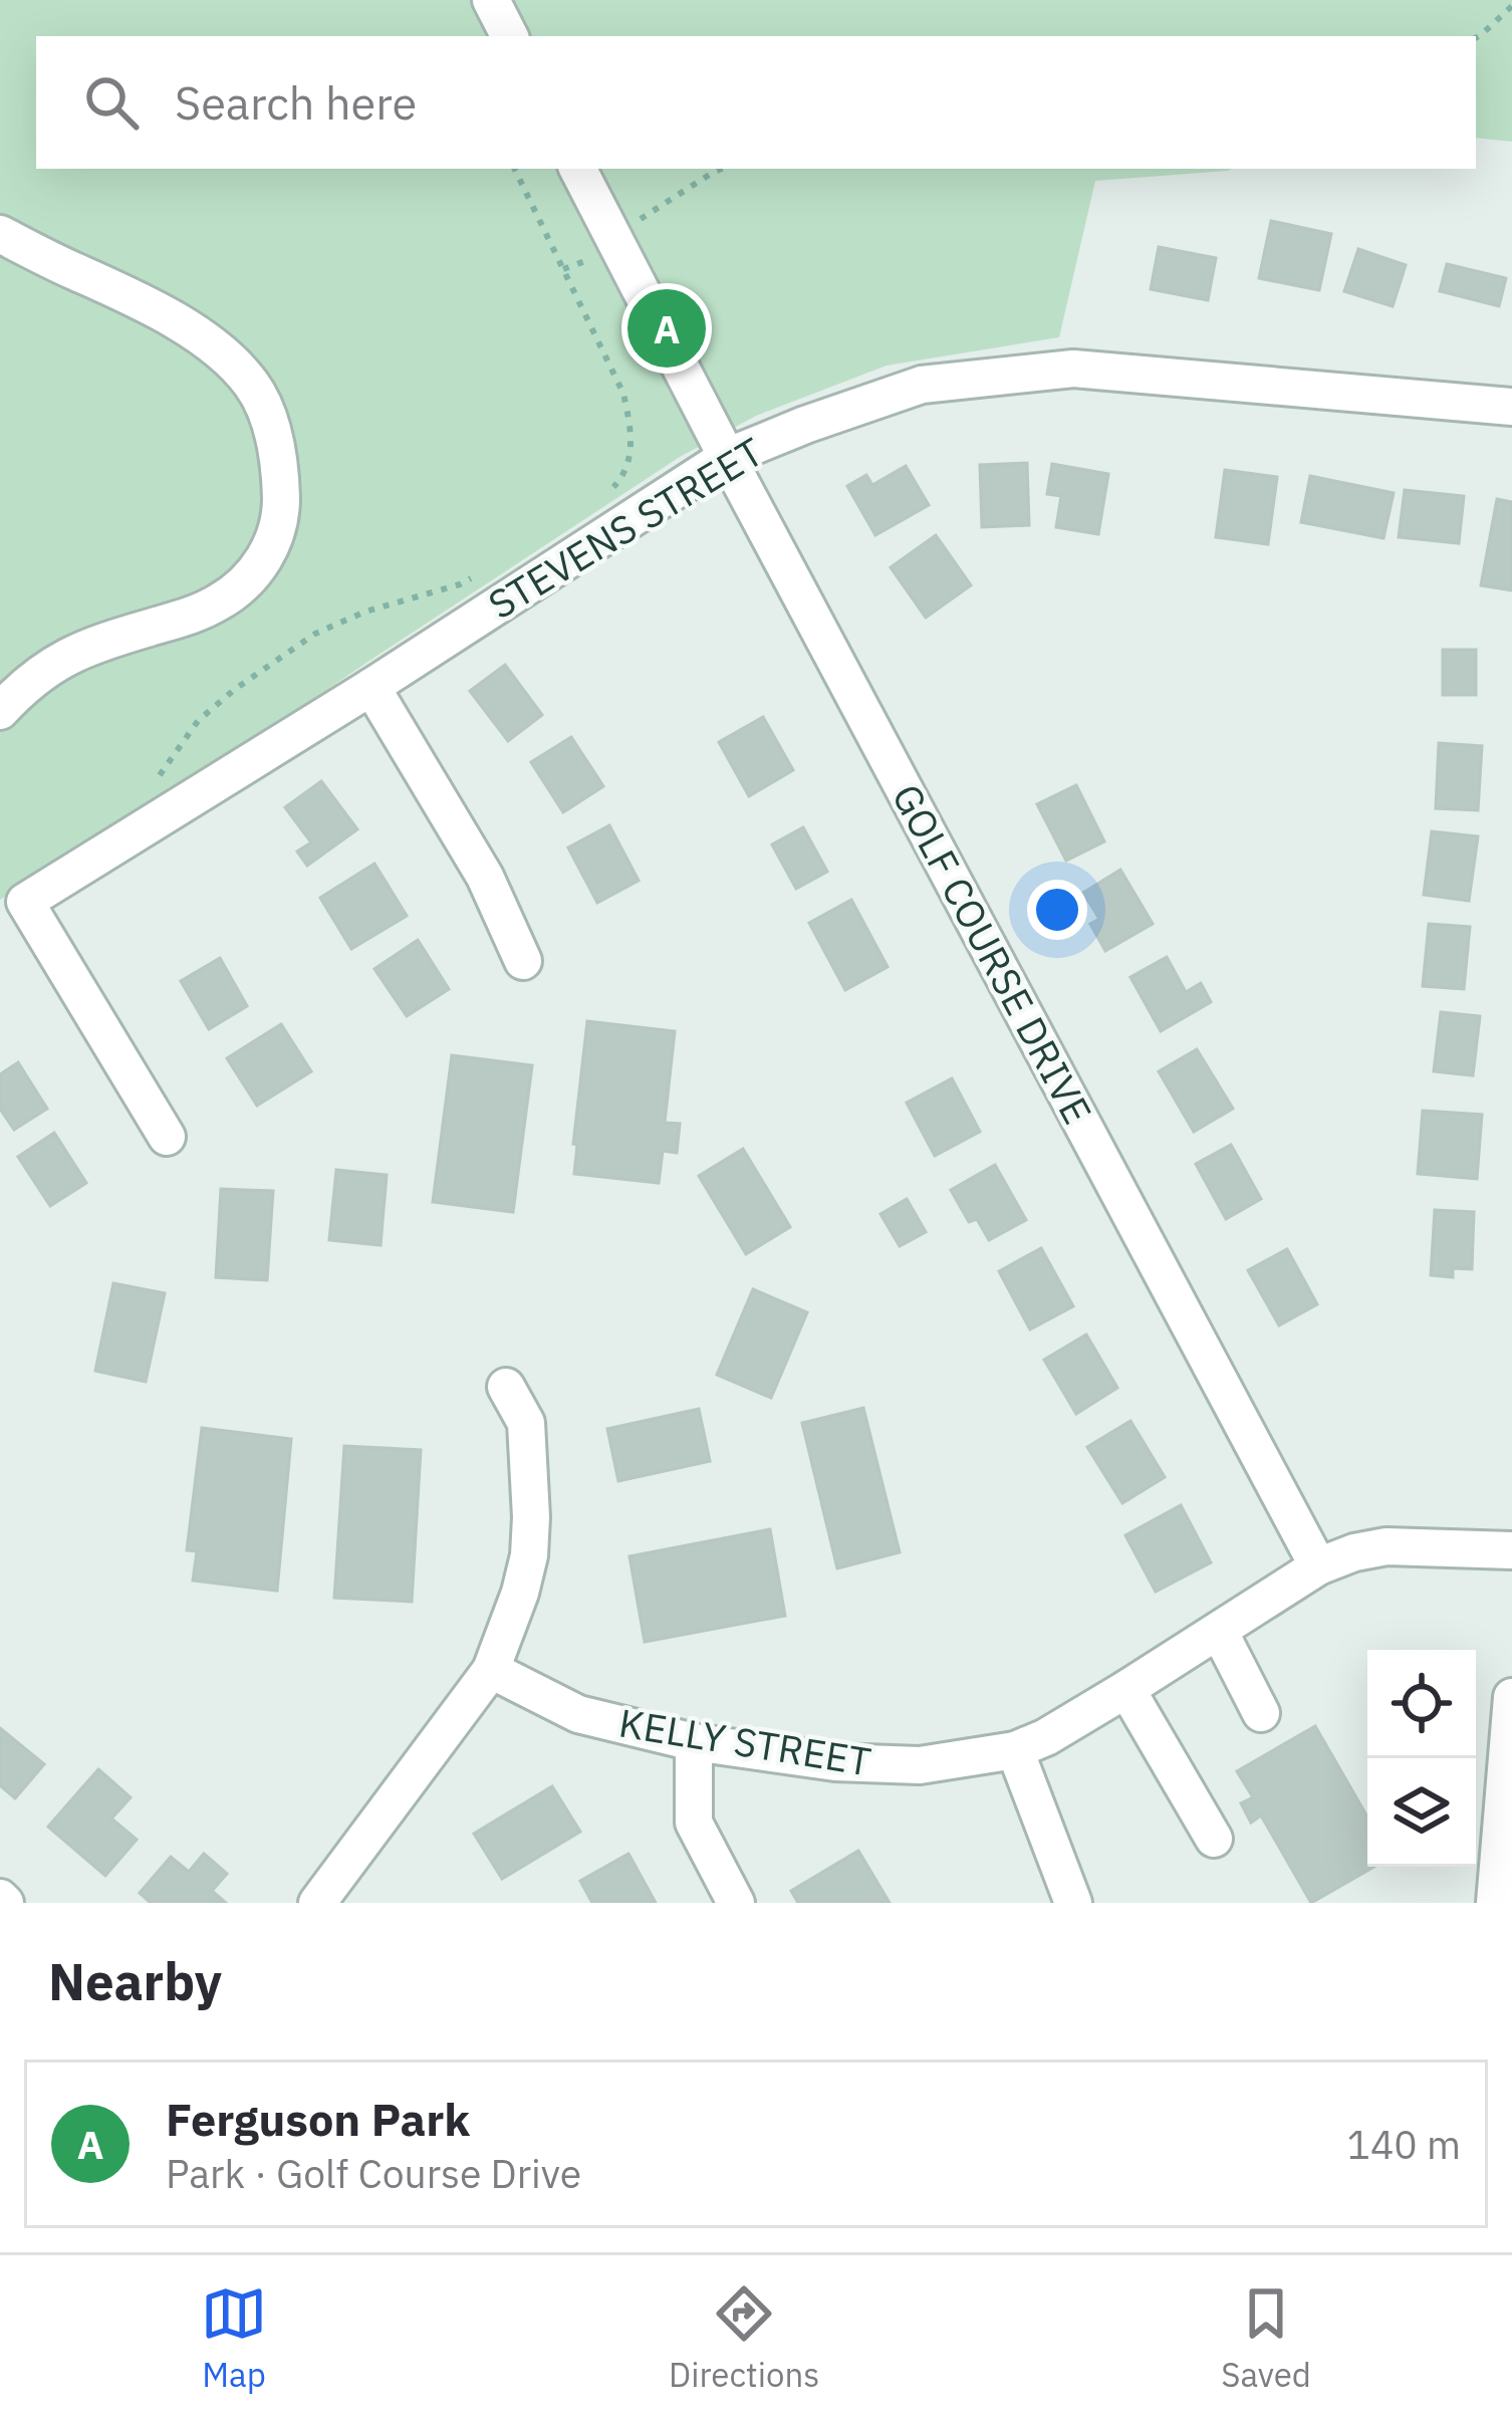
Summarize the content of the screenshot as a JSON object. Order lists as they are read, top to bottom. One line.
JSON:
{"streets":{"street":["STEVENS STREET","GOLF COURSE DRIVE","KELLY STREET"]},"crossings":[["STEVENS STREET","GOLF COURSE DRIVE"],["GOLF COURSE DRIVE","KELLY STREET"]],"page":{"search":"Search here","pins":"A","heading":"Nearby","list":[{"mark":"A","name":"Ferguson Park","note":"Park · Golf Course Drive","value":"140 m"}],"nav":["Map","Directions","Saved"]}}
